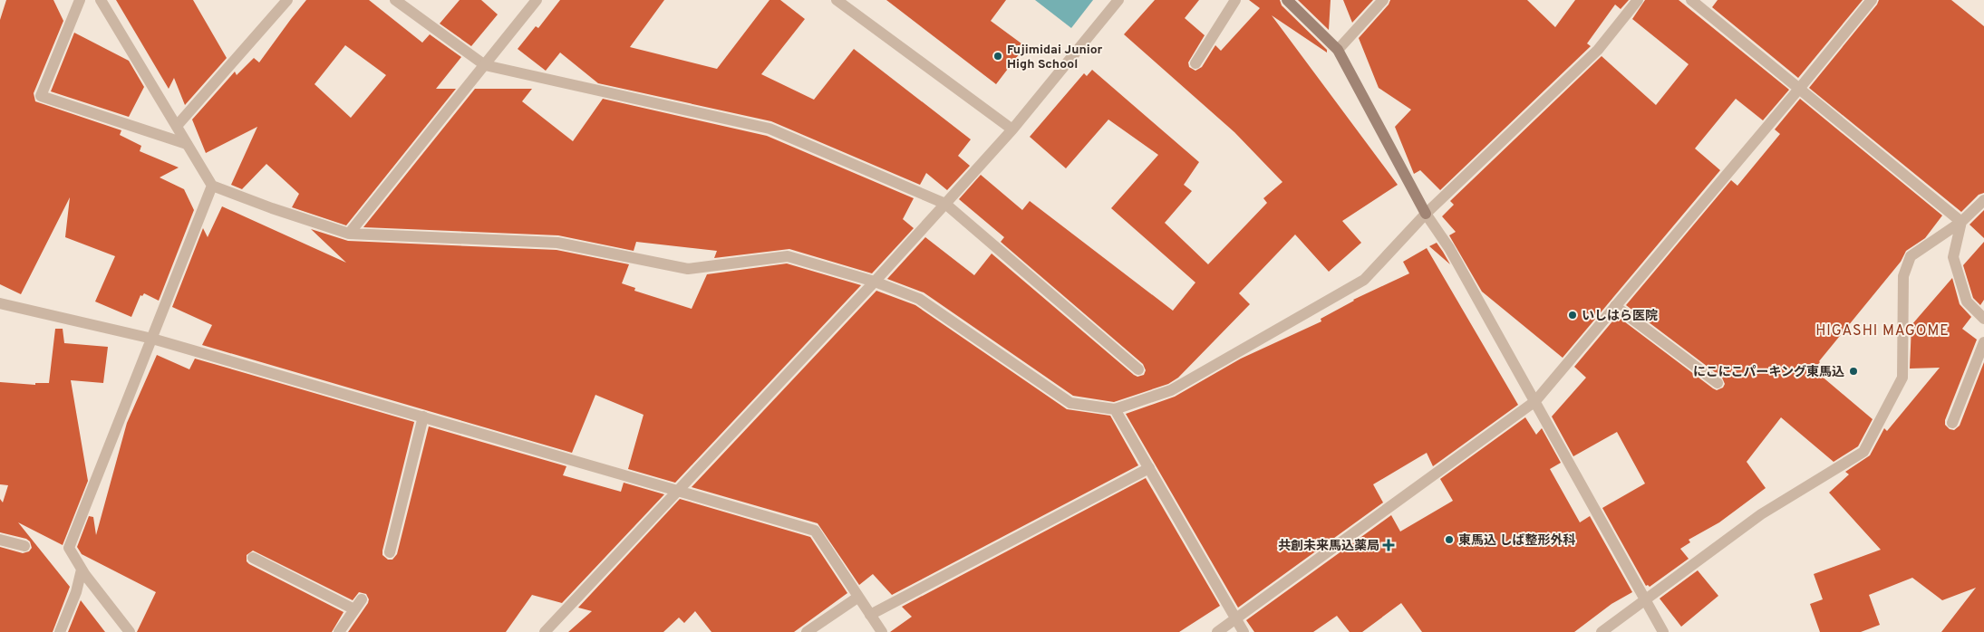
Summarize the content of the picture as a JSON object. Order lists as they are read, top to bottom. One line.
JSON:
{"districts":["HIGASHI MAGOME"],"places":{"other":["Fujimidai Junior High School","いしはら医院","にこにこパーキング東馬込","東馬込 しば整形外科"],"health":["共創未来馬込薬局"]}}
